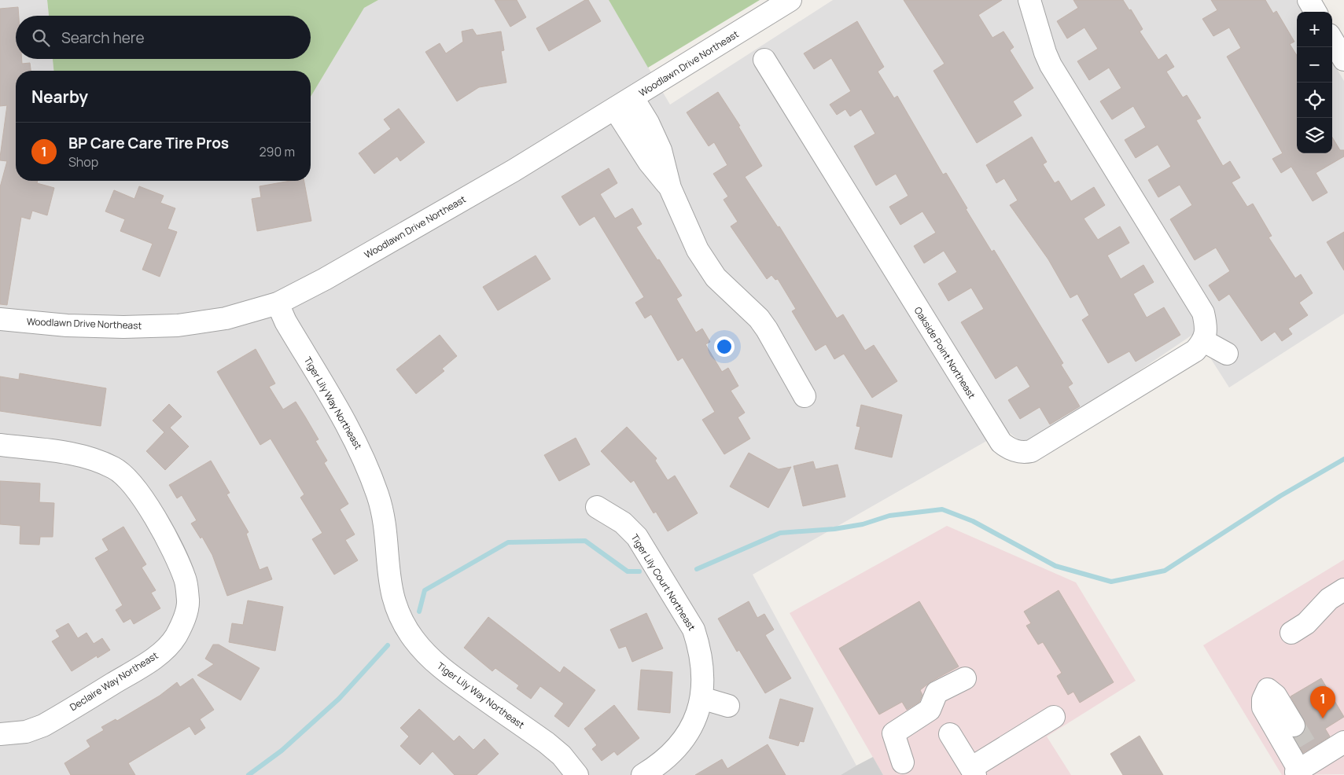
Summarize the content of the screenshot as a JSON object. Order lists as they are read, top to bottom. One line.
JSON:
{"streets":{"street":["Woodlawn Drive Northeast","Oakside Point Northeast","Tiger Lily Way Northeast","Tiger Lily Court Northeast","Declaire Way Northeast"]},"crossings":[["Woodlawn Drive Northeast","Tiger Lily Way Northeast"]],"page":{"map_buttons":["+","−"],"search":"Search here","heading":"Nearby","list":[{"mark":"1","name":"BP Care Care Tire Pros","note":"Shop","value":"290 m"}],"pins":"1"}}
